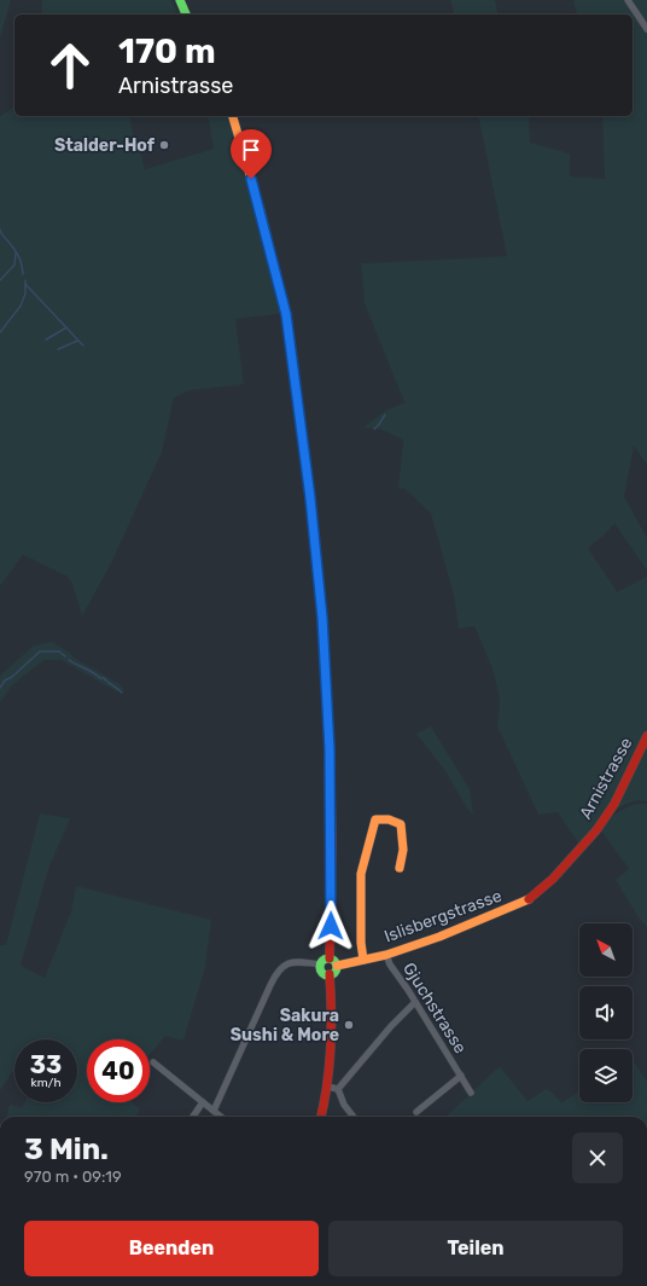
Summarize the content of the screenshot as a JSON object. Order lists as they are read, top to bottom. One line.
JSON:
{"streets":{"street":["Arnistrasse","Islisbergstrasse","Gjuchstrasse"]},"crossings":[["Arnistrasse","Islisbergstrasse"],["Islisbergstrasse","Gjuchstrasse"]],"places":["Stalder-Hof","Sakura Sushi & More"],"north":"top left","page":{"turn":["170 m","Arnistrasse"],"speed":"33 km/h","limit":"40","heading":["3 Min.","970 m · 09:19"],"buttons":["Beenden","Teilen"]}}
